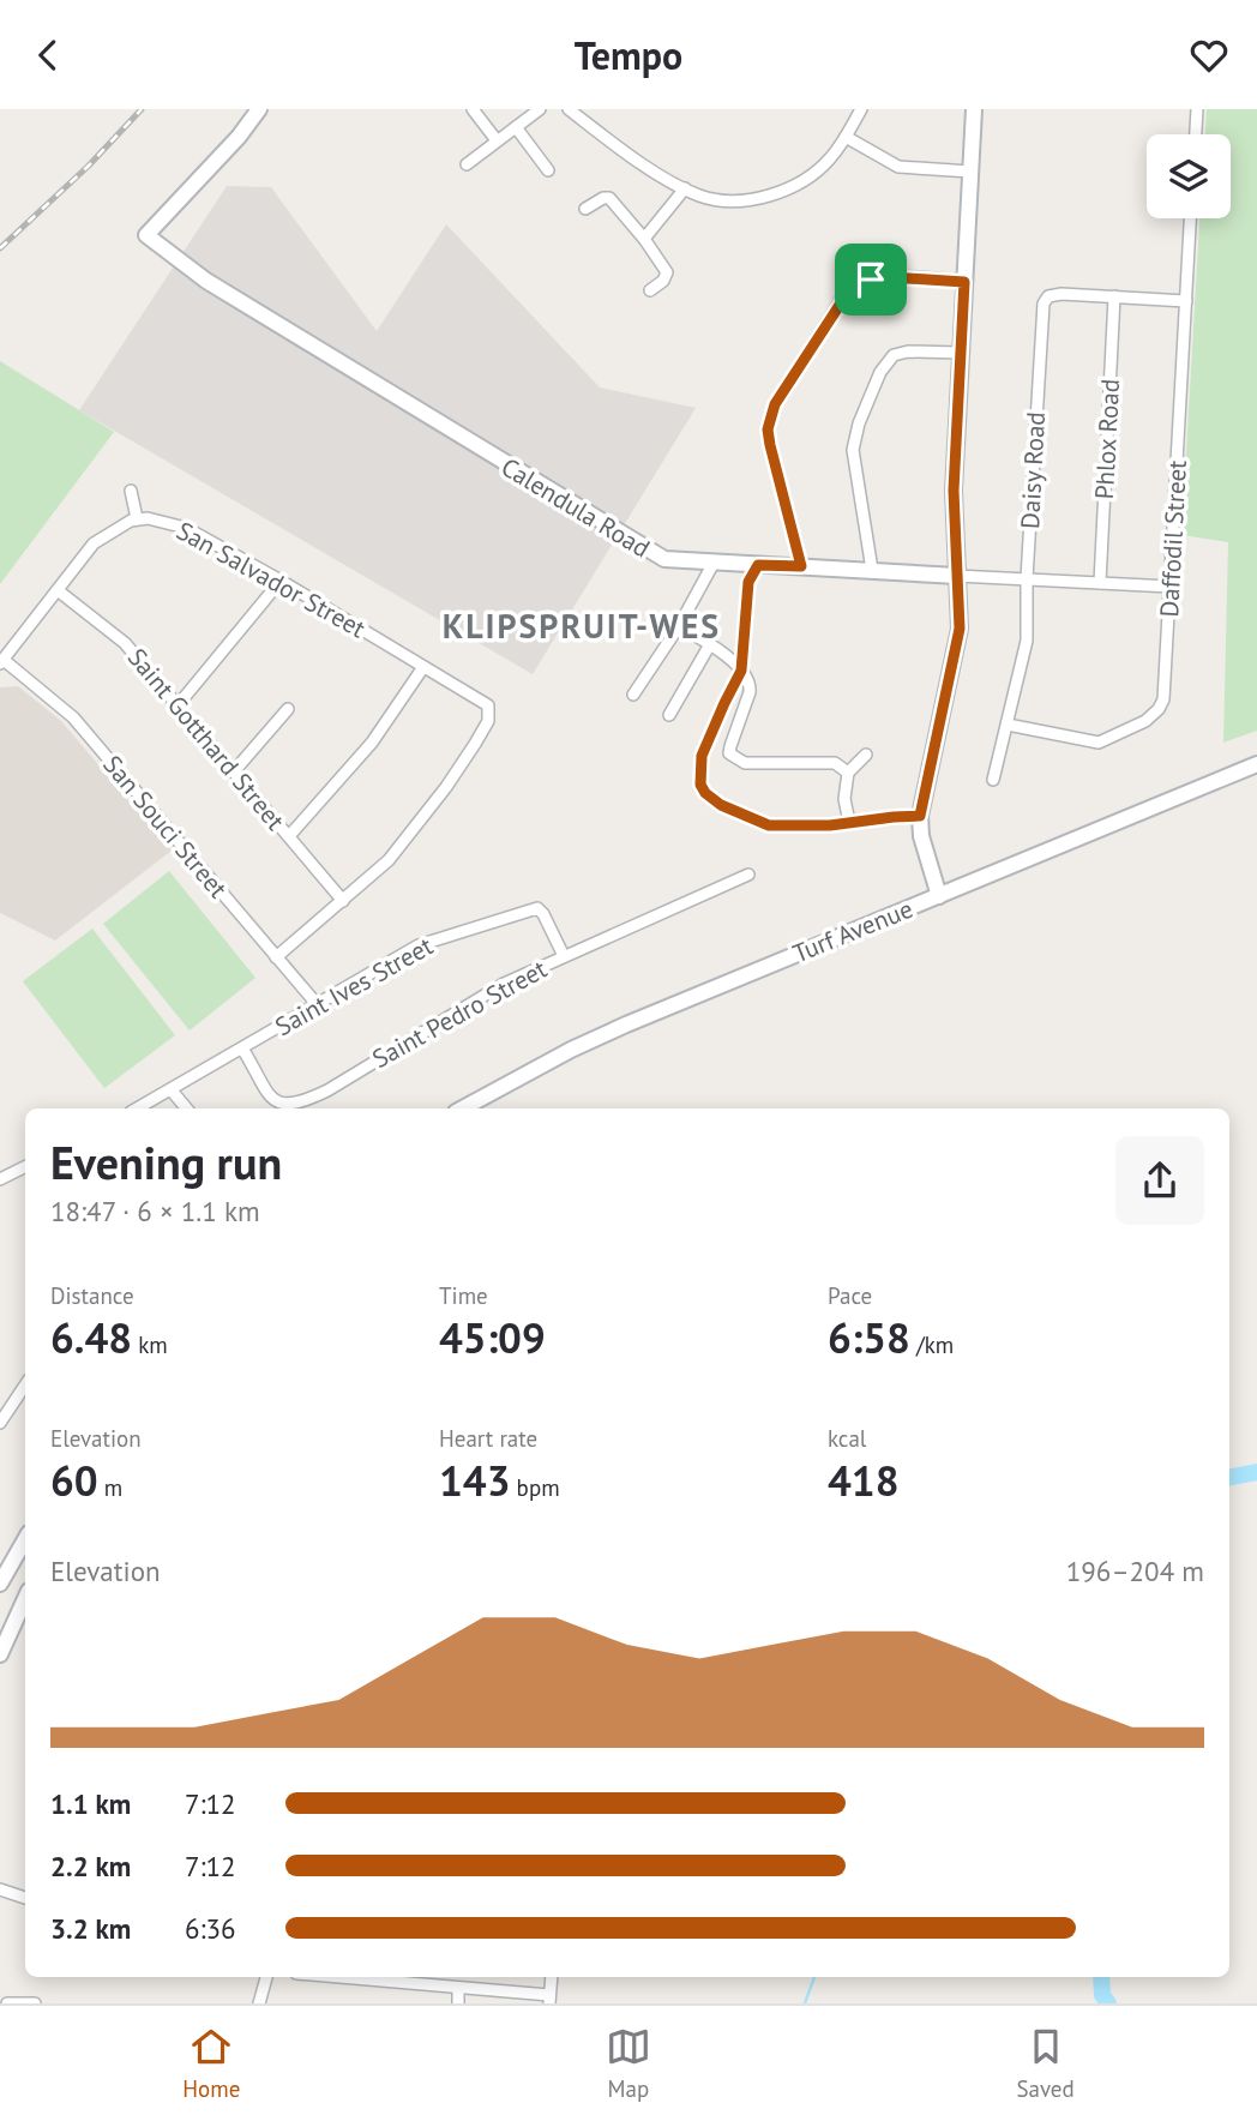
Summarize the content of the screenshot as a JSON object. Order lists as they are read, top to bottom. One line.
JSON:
{"streets":{"street":["Phlox Road","Daisy Road","Calendula Road","Daffodil Street","San Salvador Street","Saint Gotthard Street","San Souci Street","Turf Avenue","Saint Ives Street","Saint Pedro Street"]},"crossings":[["Phlox Road","Daisy Road"],["Phlox Road","Calendula Road"],["Daisy Road","Calendula Road"],["Daisy Road","Daffodil Street"],["Calendula Road","Daffodil Street"],["San Salvador Street","Saint Gotthard Street"],["San Souci Street","Saint Ives Street"],["Saint Ives Street","Saint Pedro Street"]],"districts":["KLIPSPRUIT-WES"],"page":{"header":"Tempo","heading":["Evening run","18:47 · 6 × 1.1 km"],"stats":[["Distance","6.48 km"],["Time","45:09"],["Pace","6:58 /km"],["Elevation","60 m"],["Heart rate","143 bpm"],["kcal","418"]],"chart":["Elevation","196–204 m"],"list":[{"name":"1.1 km","note":"7:12"},{"name":"2.2 km","note":"7:12"},{"name":"3.2 km","note":"6:36"}],"tabs":["Home","Map","Saved"]}}
